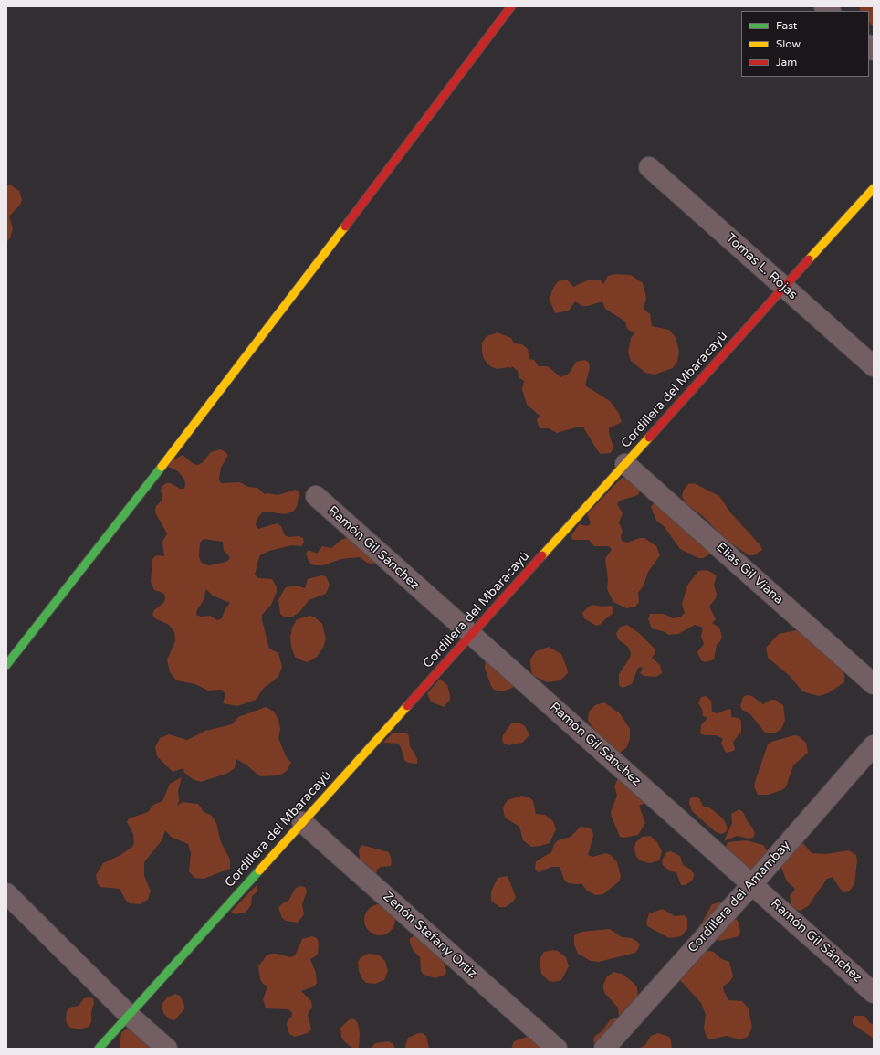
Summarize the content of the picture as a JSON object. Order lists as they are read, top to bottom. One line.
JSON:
{"streets":{"street":["Tomas L. Rojas","Cordillera del Mbaracayú","Ramón Gil Sánchez","Elias Gil Viana","Cordillera del Amambay","Zenón Stefany Ortiz"]},"crossings":[["Tomas L. Rojas","Cordillera del Mbaracayú"],["Cordillera del Mbaracayú","Ramón Gil Sánchez"],["Cordillera del Mbaracayú","Elias Gil Viana"],["Cordillera del Mbaracayú","Zenón Stefany Ortiz"],["Ramón Gil Sánchez","Cordillera del Amambay"]],"legend":["Fast","Slow","Jam"]}
